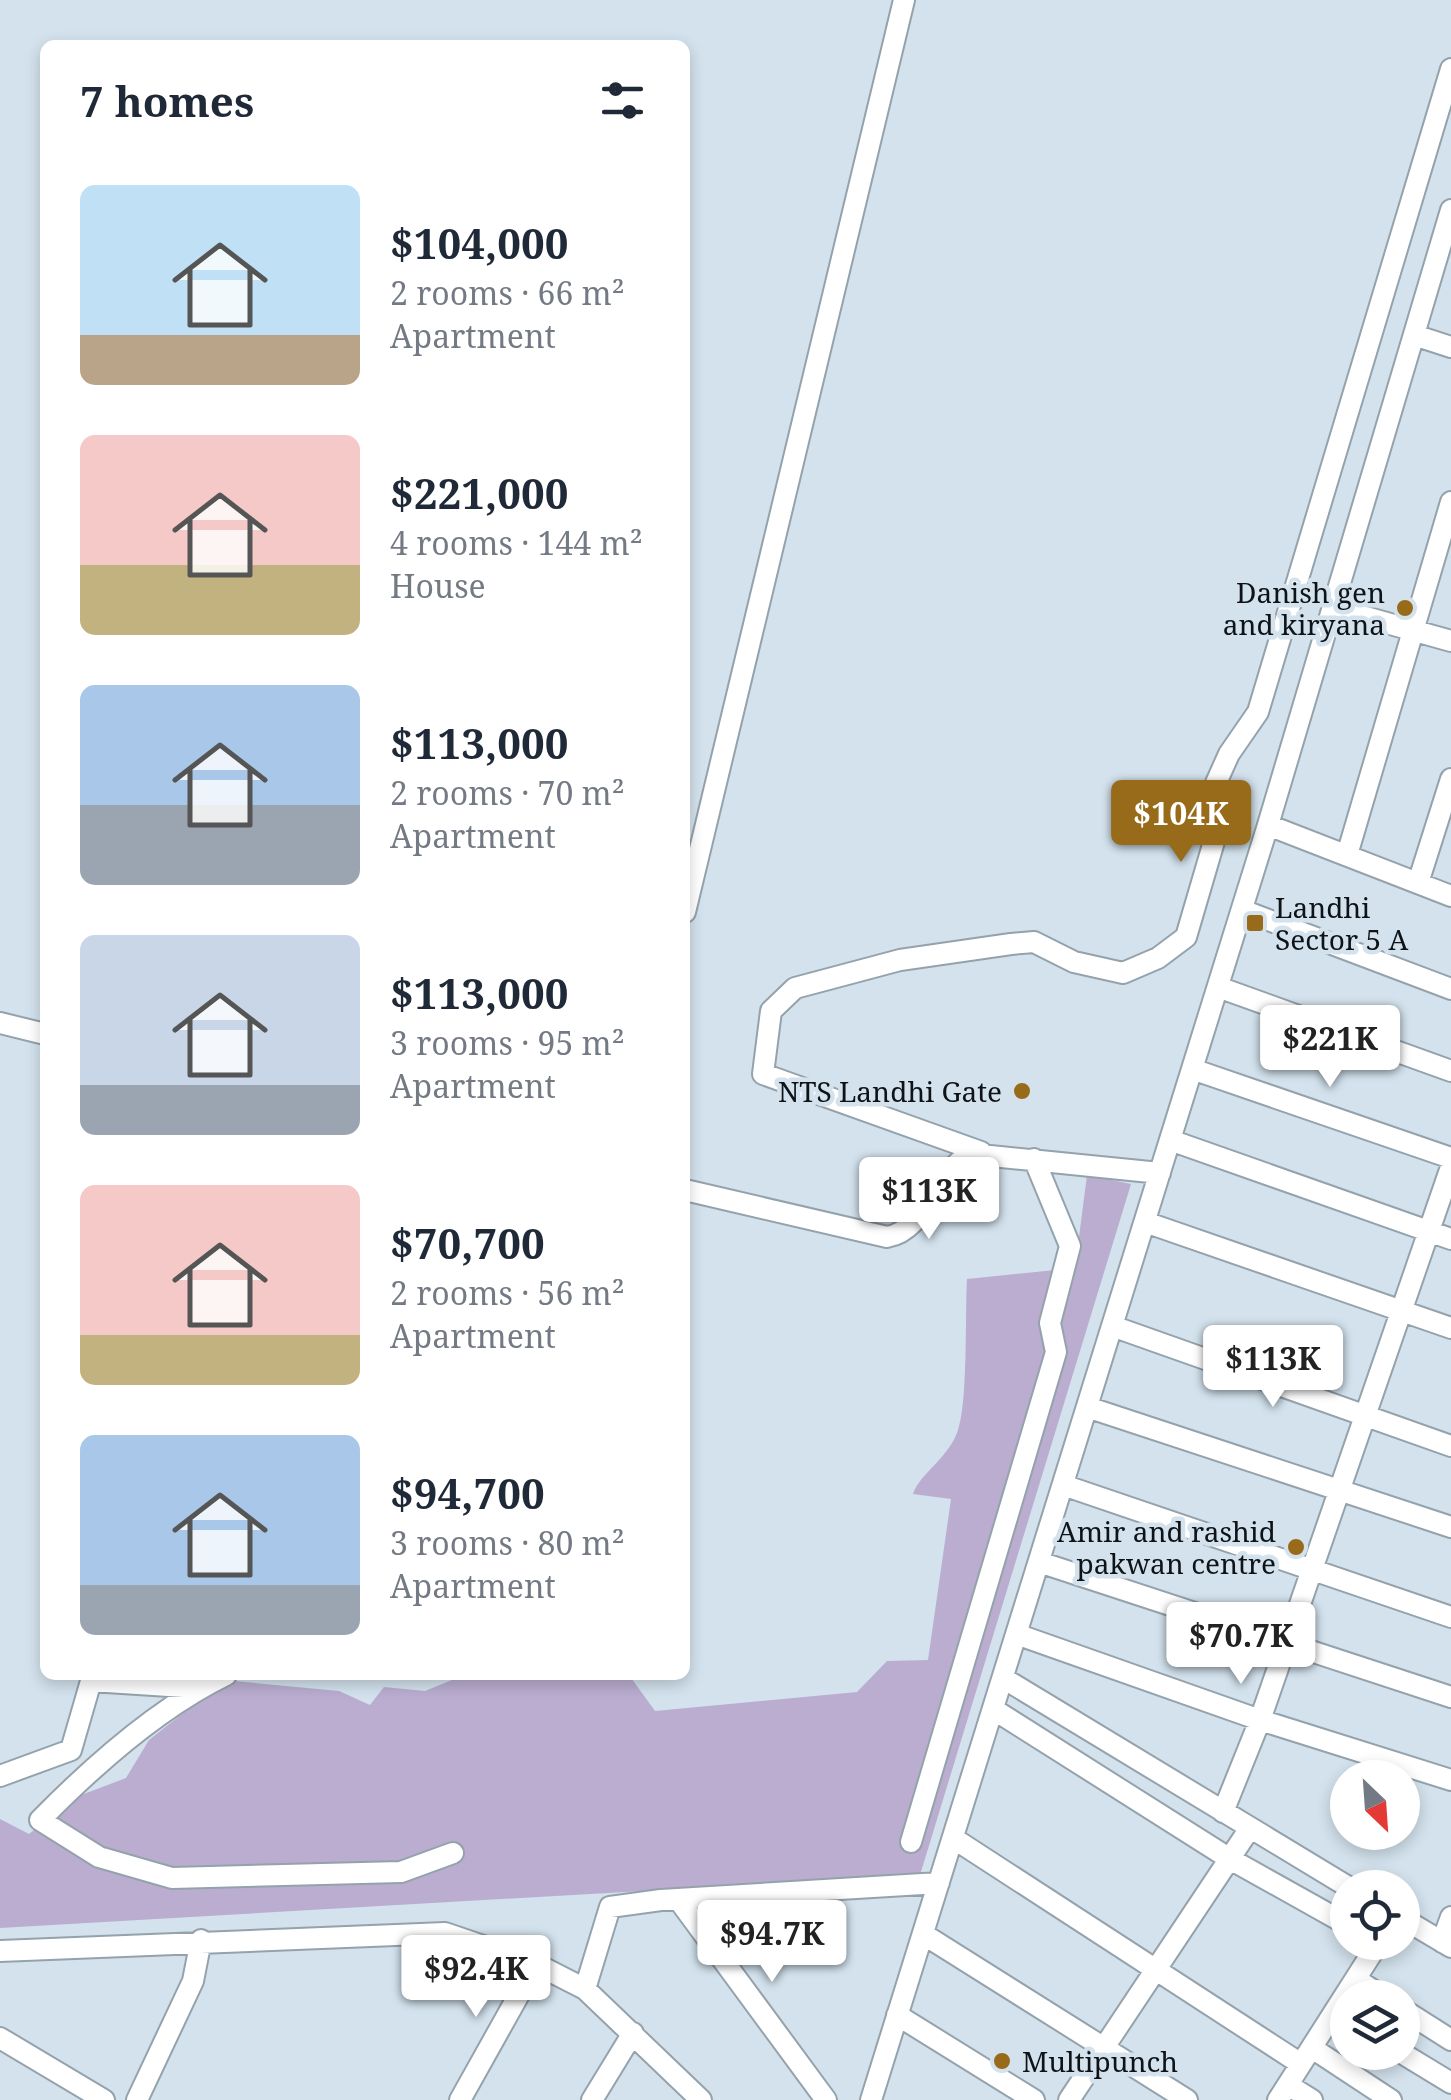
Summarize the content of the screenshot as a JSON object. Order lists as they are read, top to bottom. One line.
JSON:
{"places":{"other":["Danish gen and kiryana","NTS Landhi Gate","Amir and rashid pakwan centre","Multipunch"],"transit":["Landhi Sector 5 A"]},"north":"bottom right","page":{"heading":"7 homes","list":[{"name":"$104,000","note":"2 rooms · 66 m² · Apartment"},{"name":"$221,000","note":"4 rooms · 144 m² · House"},{"name":"$113,000","note":"2 rooms · 70 m² · Apartment"},{"name":"$113,000","note":"3 rooms · 95 m² · Apartment"},{"name":"$70,700","note":"2 rooms · 56 m² · Apartment"},{"name":"$94,700","note":"3 rooms · 80 m² · Apartment"}],"price":["$104K","$221K","$113K","$113K","$70.7K","$94.7K","$92.4K"]}}
